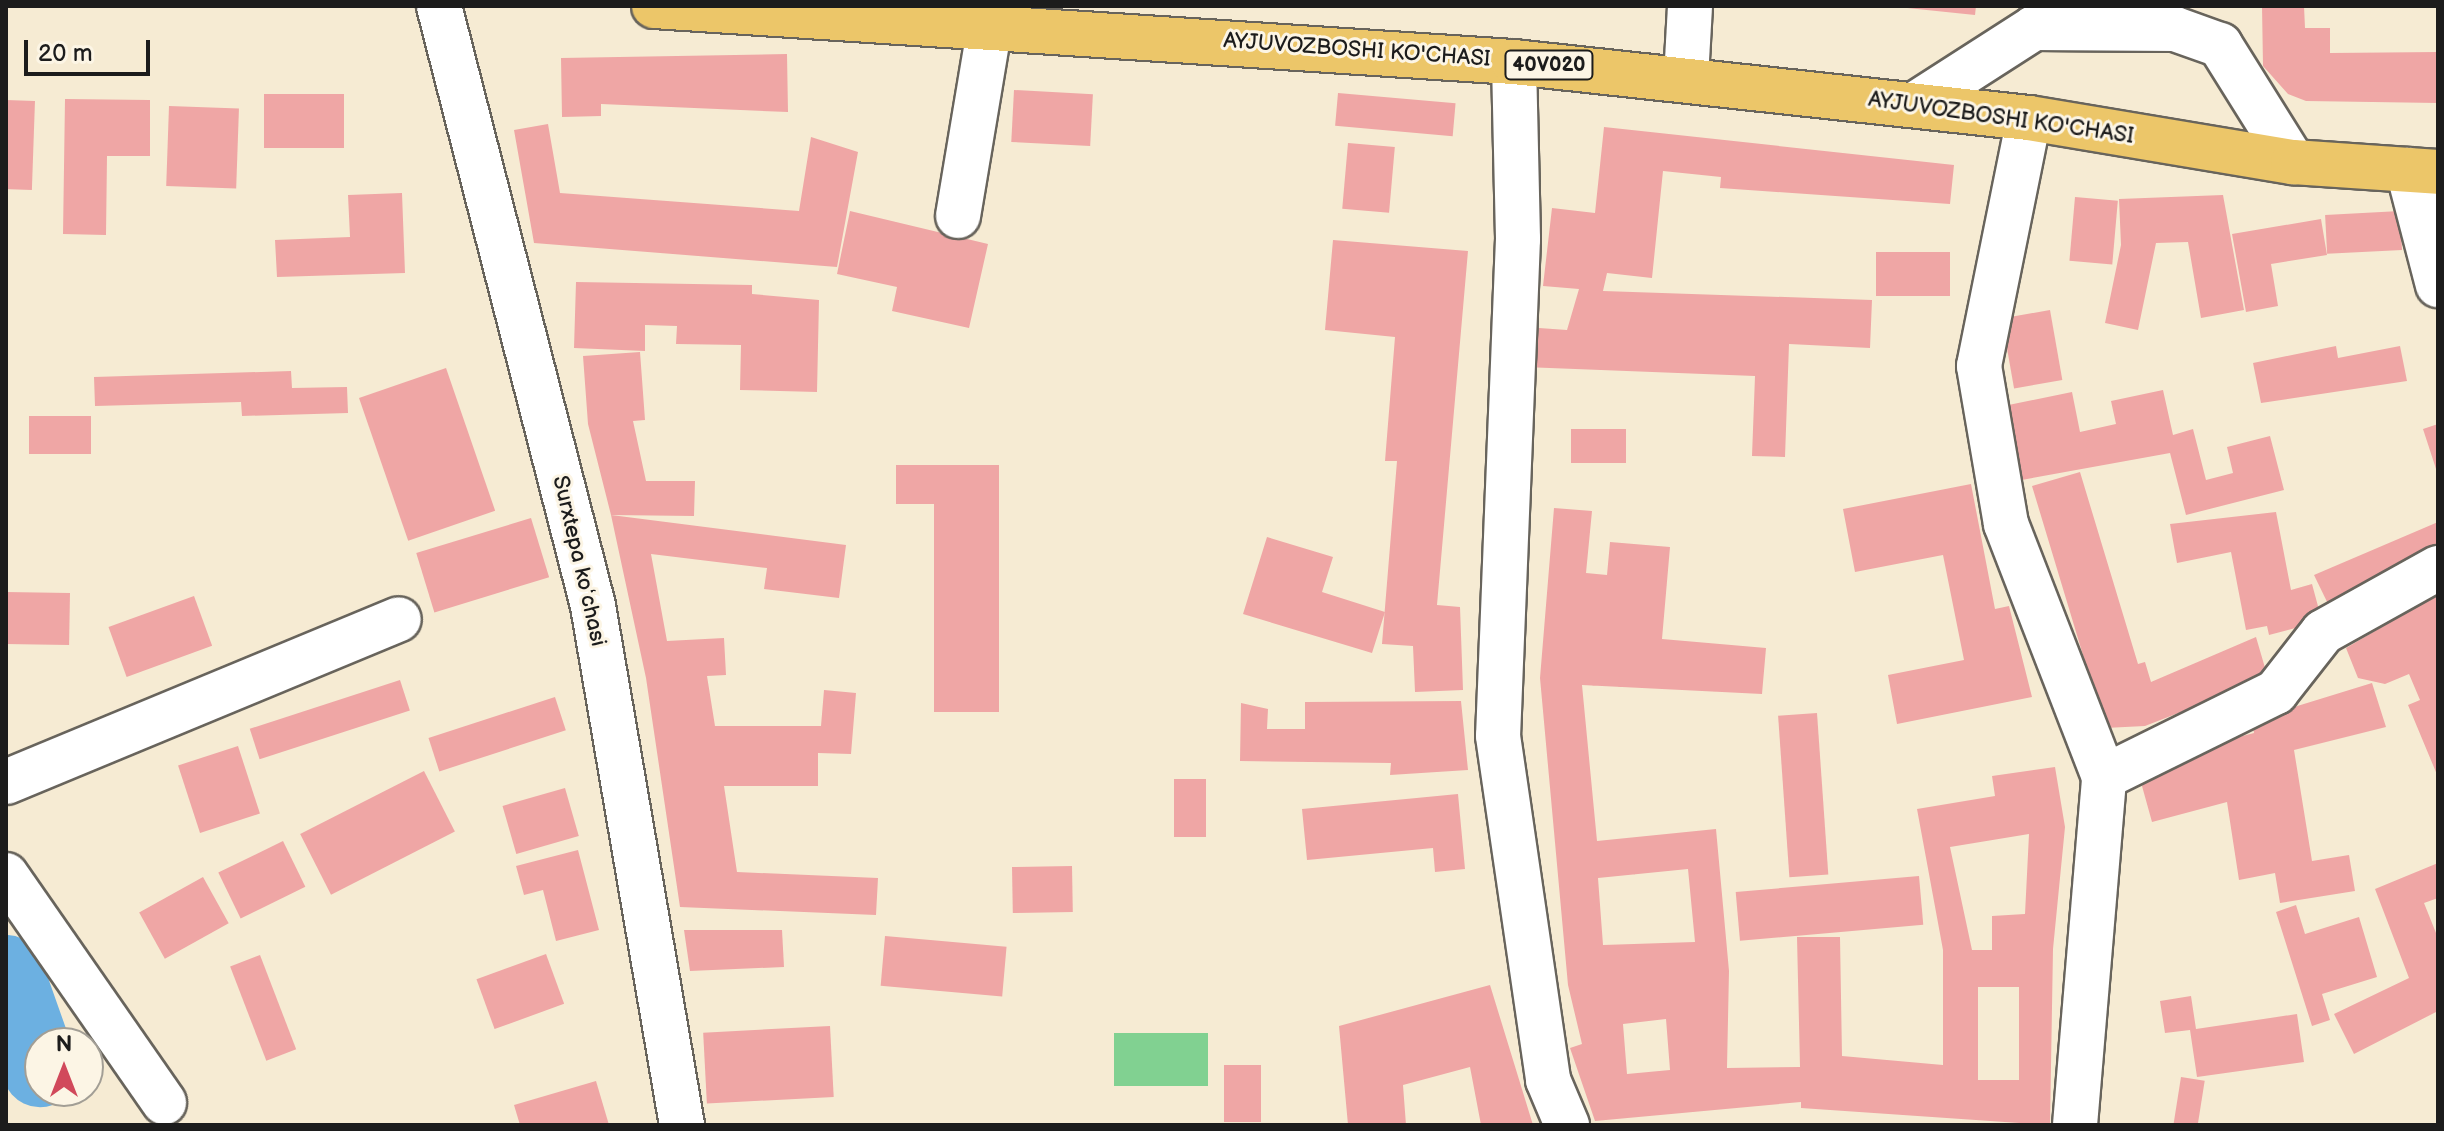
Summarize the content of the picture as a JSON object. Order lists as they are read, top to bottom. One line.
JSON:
{"streets":{"main road":["AYJUVOZBOSHI KO'CHASI","40V020"],"street":["Surxtepa koʻchasi"]},"scale_bar":"20 m","north":"top"}
